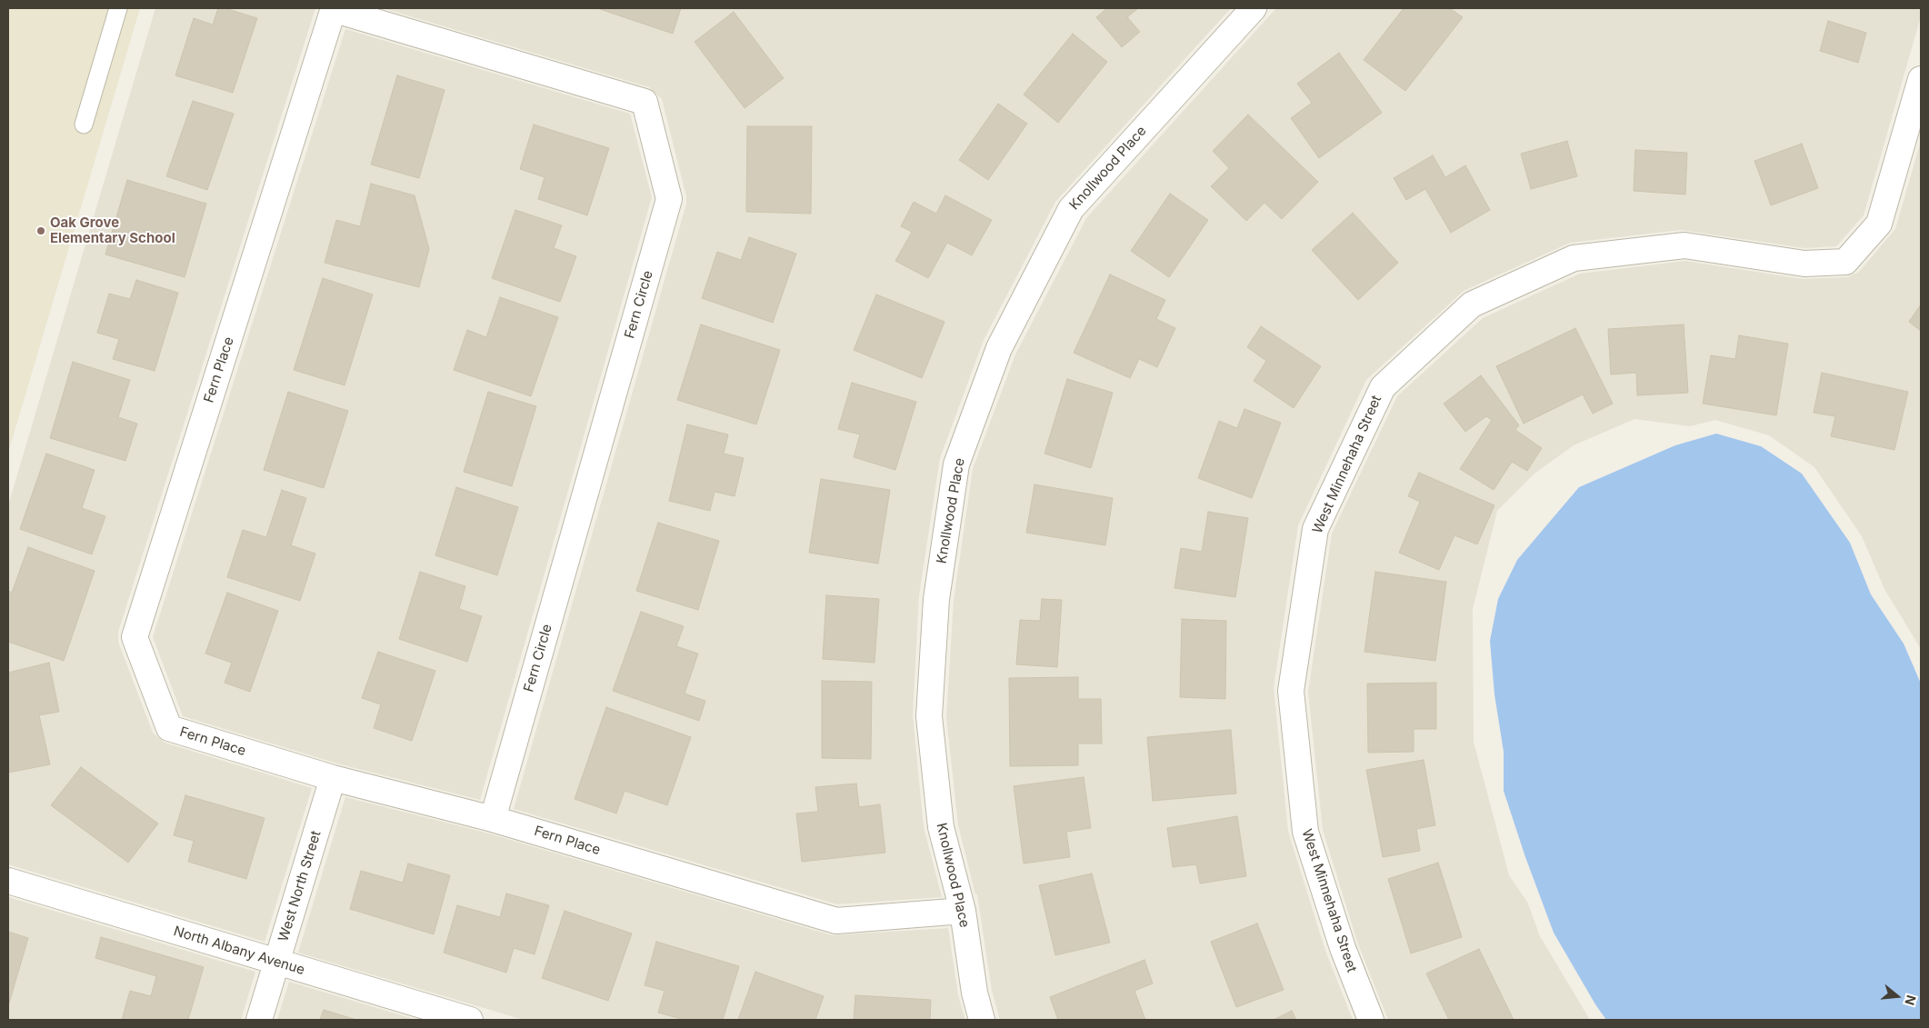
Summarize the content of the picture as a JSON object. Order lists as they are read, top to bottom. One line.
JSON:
{"streets":{"street":["Knollwood Place","Fern Circle","Fern Place","West Minnehaha Street","West North Street","North Albany Avenue"]},"crossings":[["Knollwood Place","Fern Place"],["Fern Circle","Fern Place"],["Fern Place","West North Street"],["West North Street","North Albany Avenue"]],"places":["Oak Grove Elementary School"],"north":"right"}
